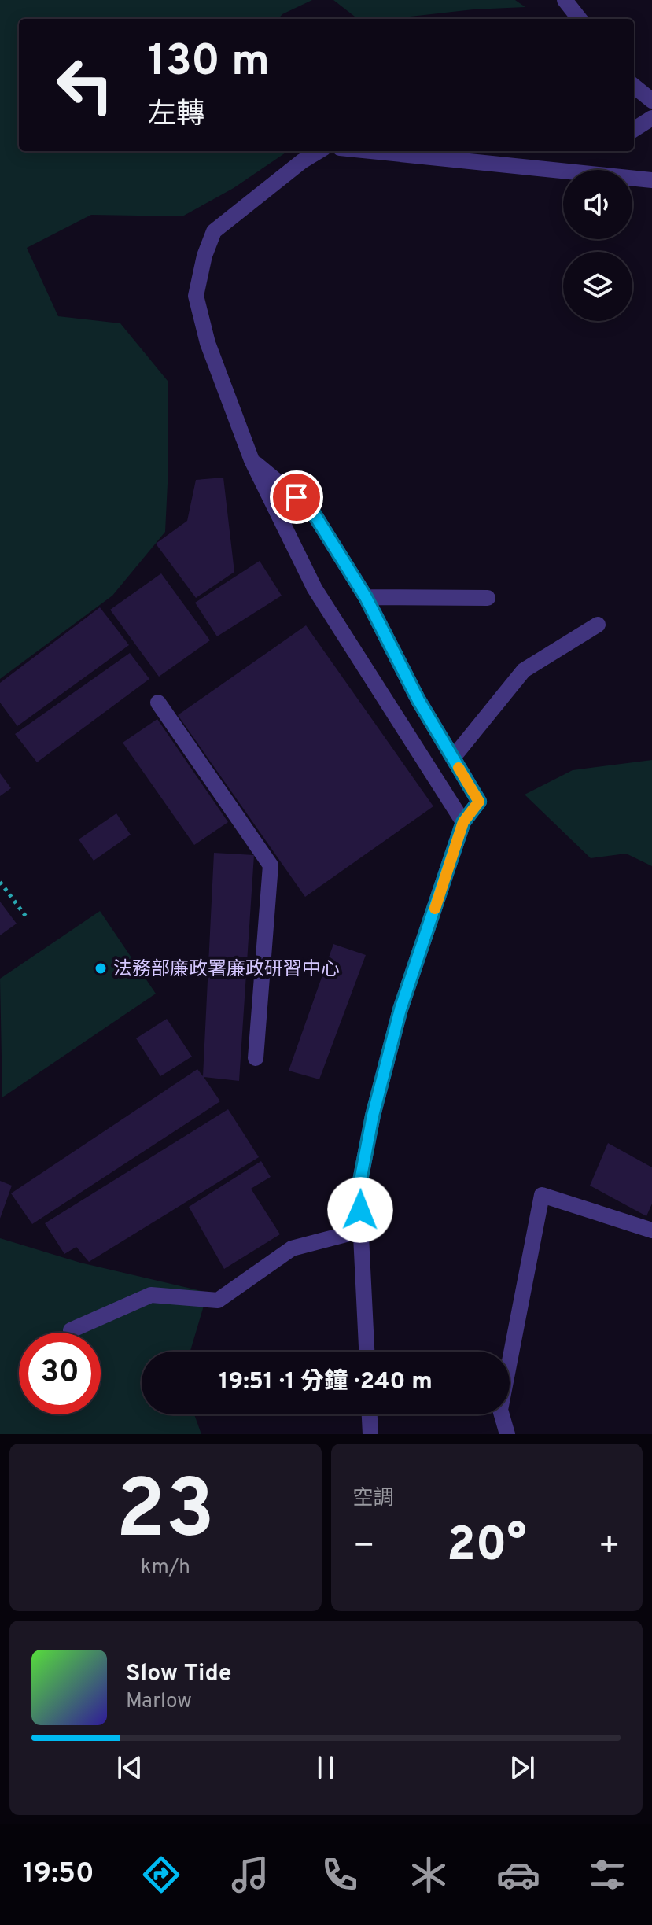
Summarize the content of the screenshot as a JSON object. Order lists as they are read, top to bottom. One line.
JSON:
{"places":["法務部廉政署廉政研習中心"],"page":{"turn":["130 m","左轉"],"limit":"30","trip":"19:51 · 1 分鐘 · 240 m","tile":[["23","km/h"],"空調"],"heat":["−","20°","+"],"song":["Slow Tide","Marlow"],"tabs":"19:50"}}
